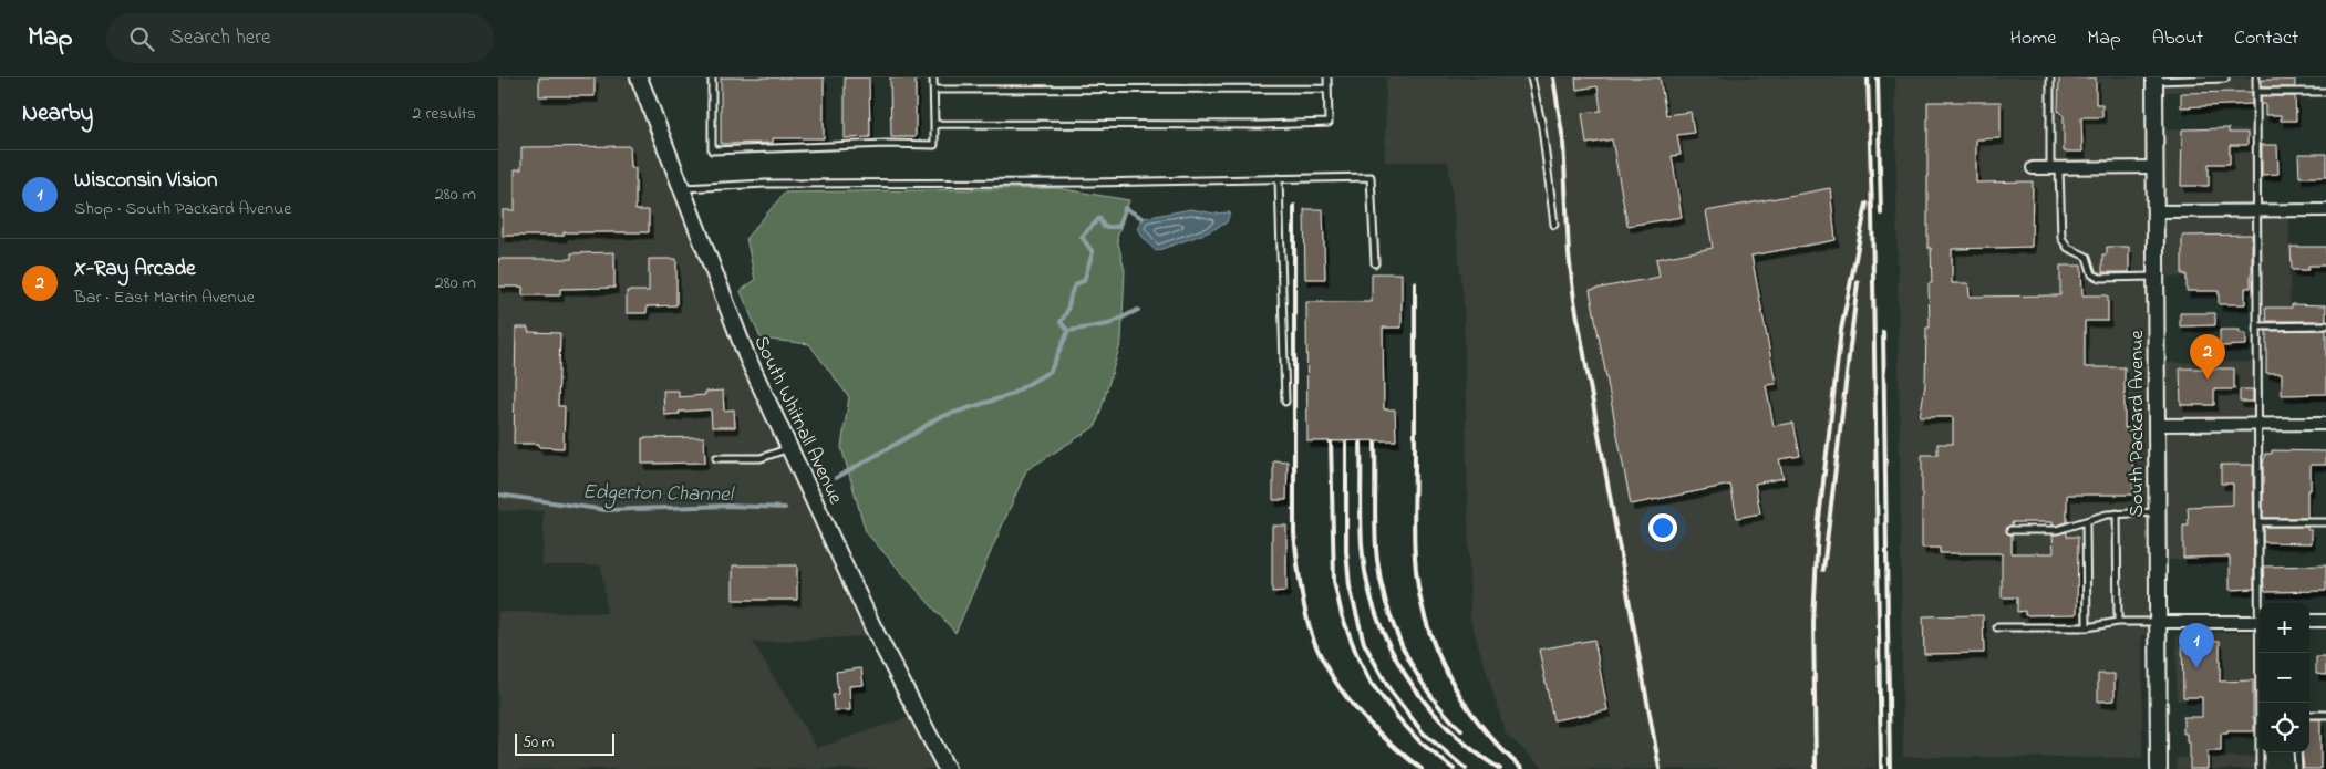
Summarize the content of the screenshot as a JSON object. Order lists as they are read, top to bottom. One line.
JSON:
{"streets":{"street":["South Whitnall Avenue","South Packard Avenue"]},"water":["Edgerton Channel"],"scale_bar":"50 m","page":{"header":"Map","search":"Search here","nav":["Home","Map","About","Contact"],"heading":["Nearby","2 results"],"list":[{"mark":"1","name":"Wisconsin Vision","note":"Shop · South Packard Avenue","value":"280 m"},{"mark":"2","name":"X-Ray Arcade","note":"Bar · East Martin Avenue","value":"280 m"}],"pins":["2","1"],"map_buttons":["+","−"],"scale":"50 m"}}
